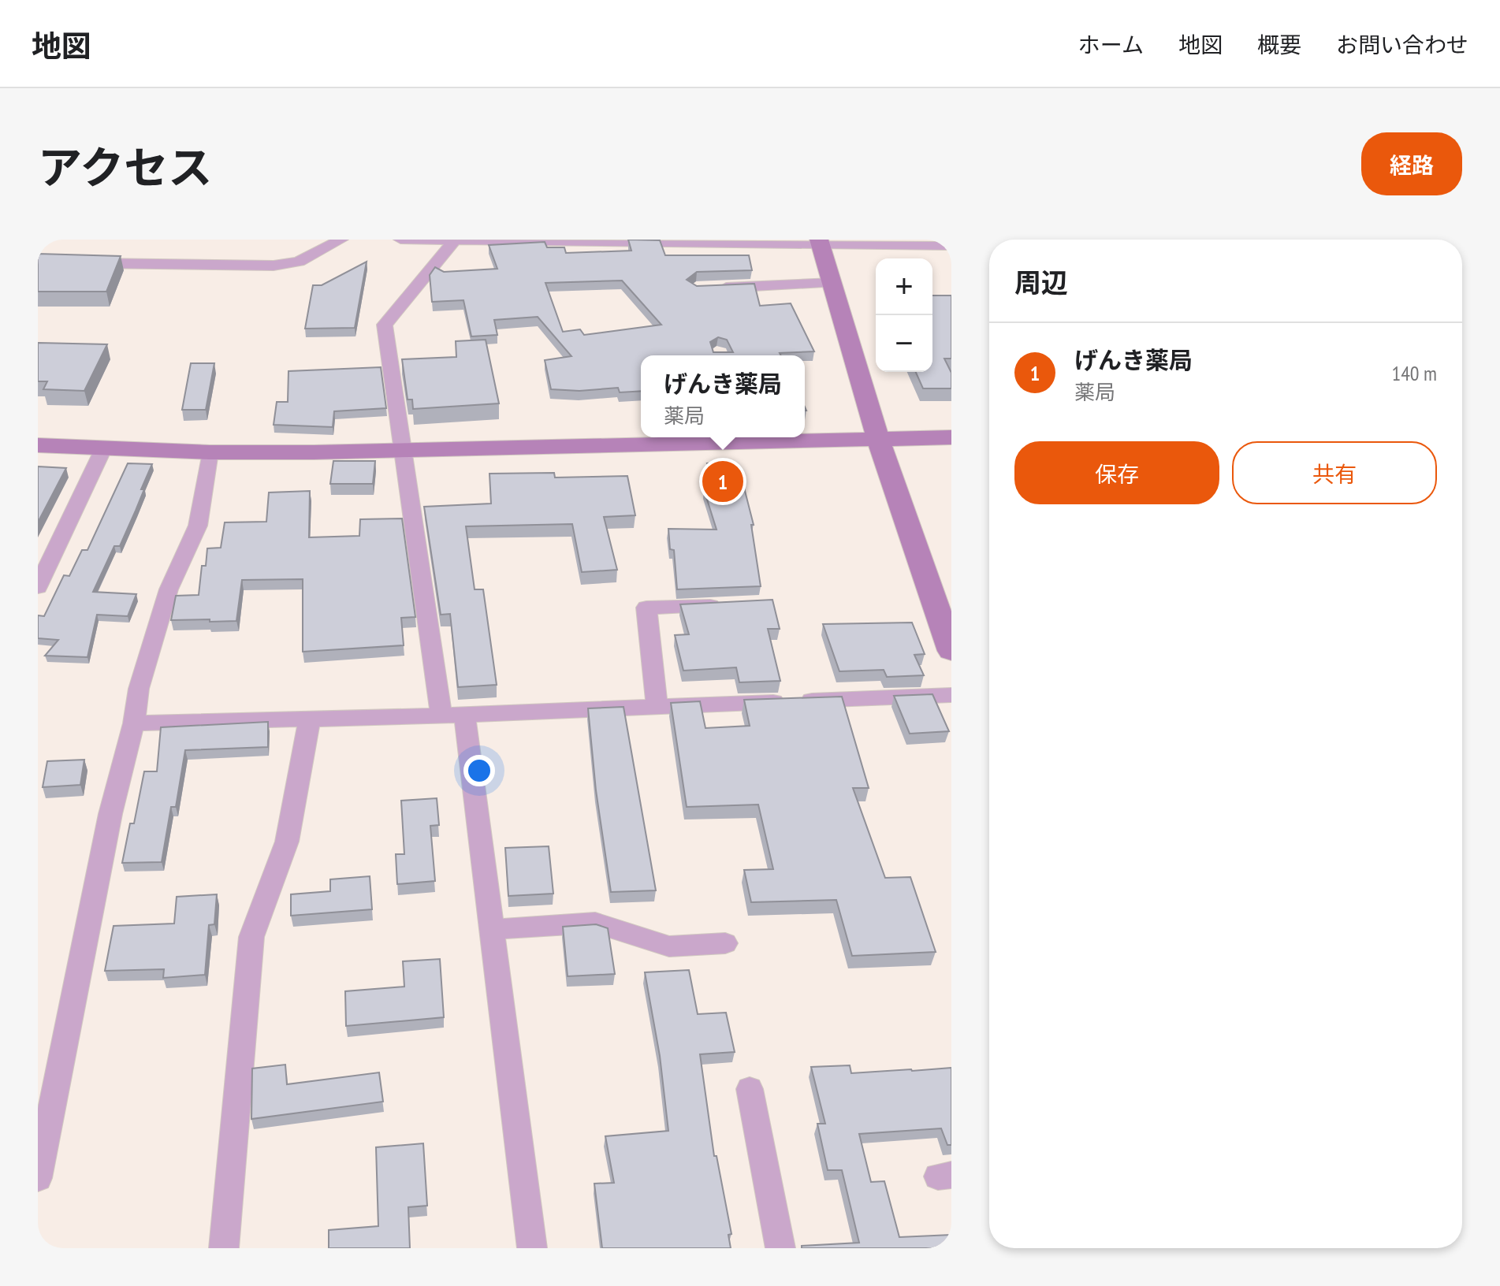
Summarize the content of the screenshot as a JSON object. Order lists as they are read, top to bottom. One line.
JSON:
{"page":{"header":"地図","nav":["ホーム","地図","概要","お問い合わせ"],"title":"アクセス","buttons":["経路",["保存","共有"]],"heading":"周辺","map_buttons":["+","−"],"list":[{"mark":"1","name":"げんき薬局","note":"薬局","value":"140 m"}],"popup":["げんき薬局","薬局"],"pins":"1"}}
